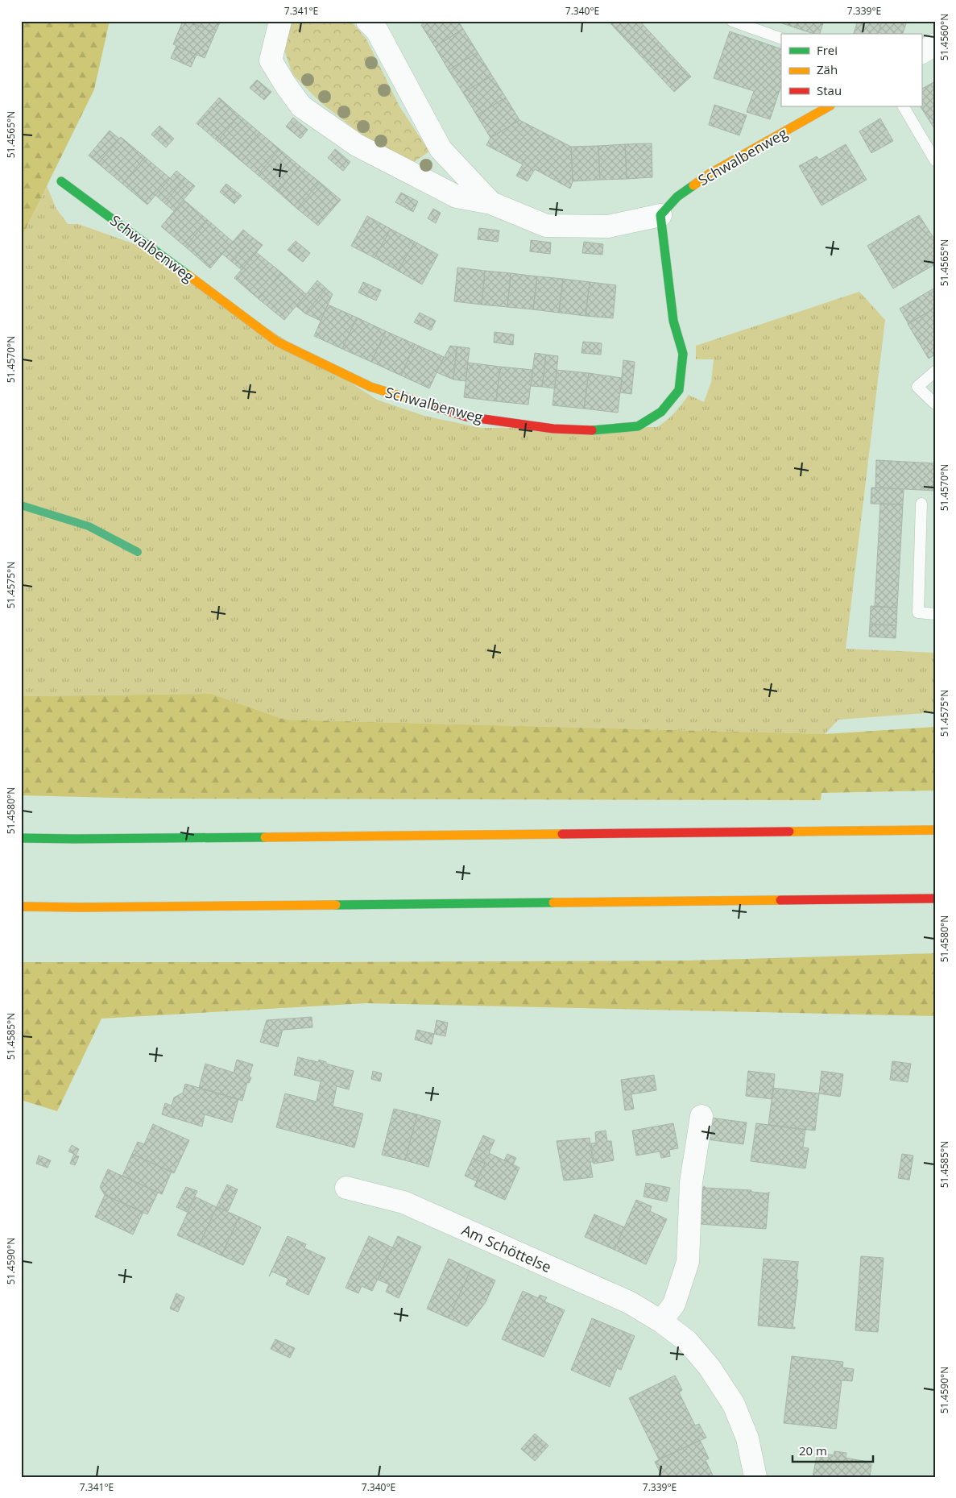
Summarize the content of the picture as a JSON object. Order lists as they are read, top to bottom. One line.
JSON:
{"streets":{"main road":["Schwalbenweg"],"street":["Am Schöttelse"]},"legend":["Frei","Zäh","Stau"],"scale_bar":"20 m","coordinates":["7.341°E","7.340°E","7.339°E","51.4560°N","51.4565°N","51.4570°N","51.4575°N","51.4580°N","51.4585°N","51.4590°N"]}
